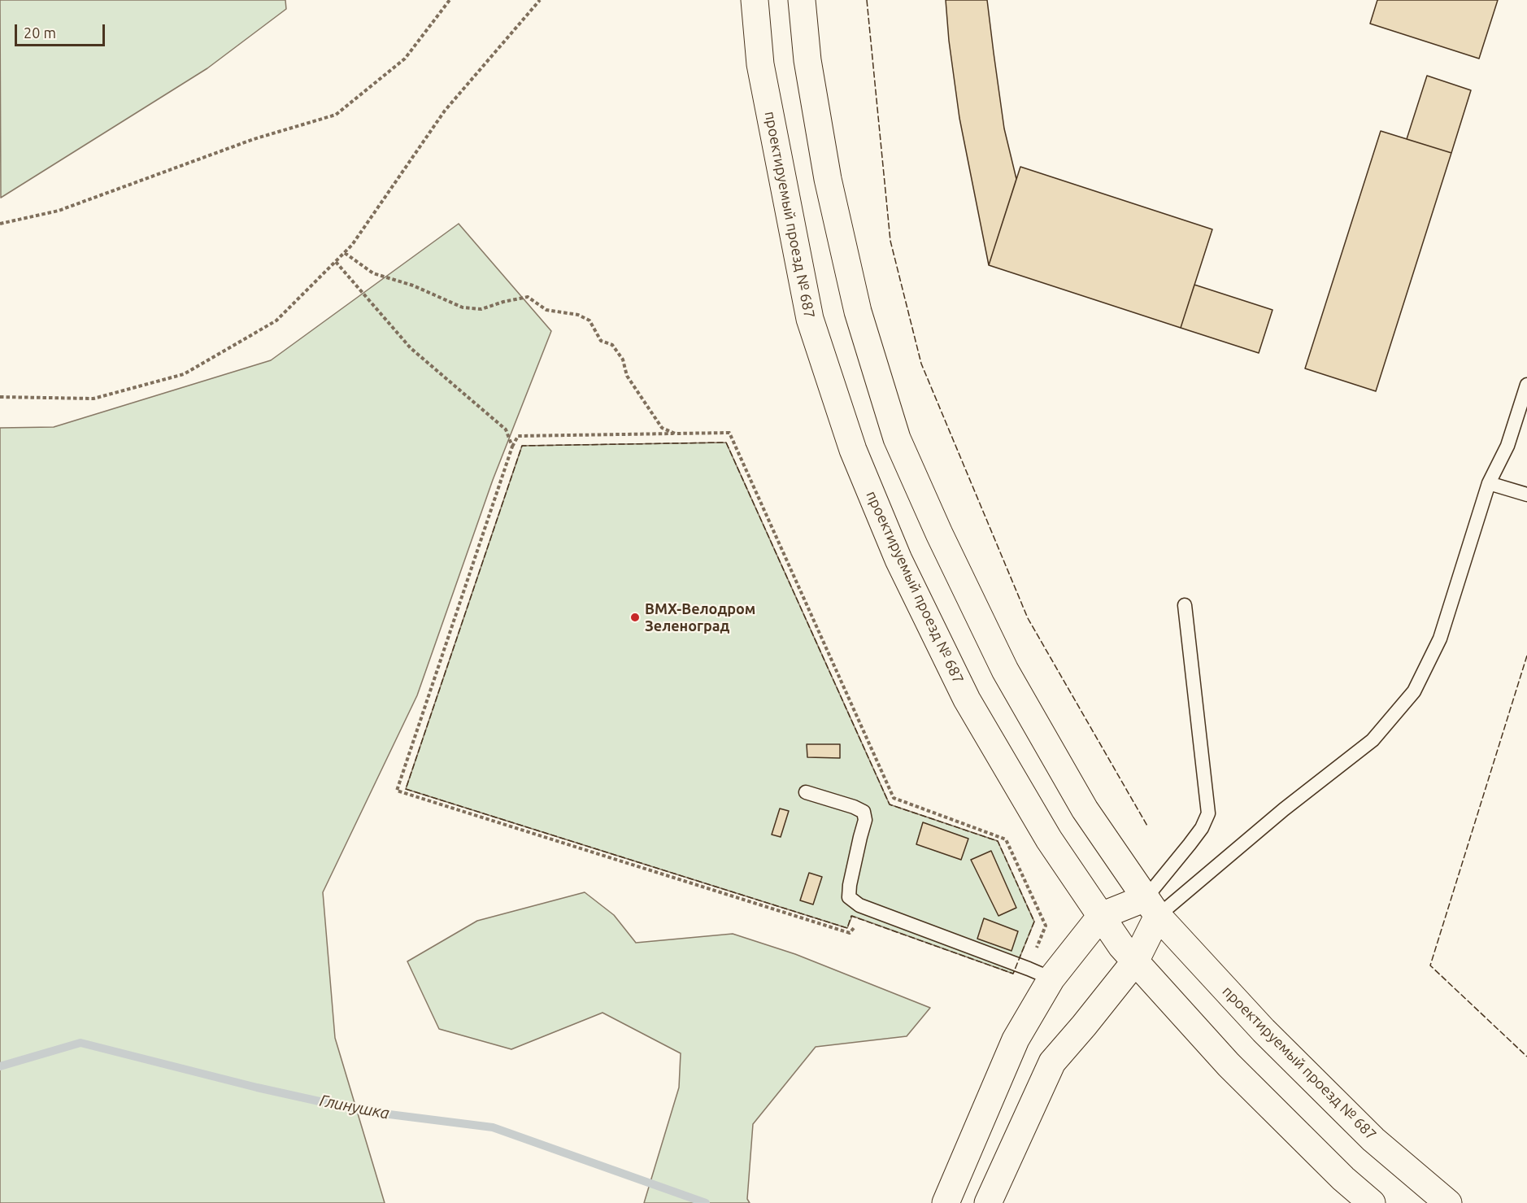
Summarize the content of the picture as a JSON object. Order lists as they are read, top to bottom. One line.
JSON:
{"streets":{"street":["проектируемый проезд № 687"]},"water":["Глинушка"],"places":["BMX-Велодром Зеленоград"],"scale_bar":"20 m"}
